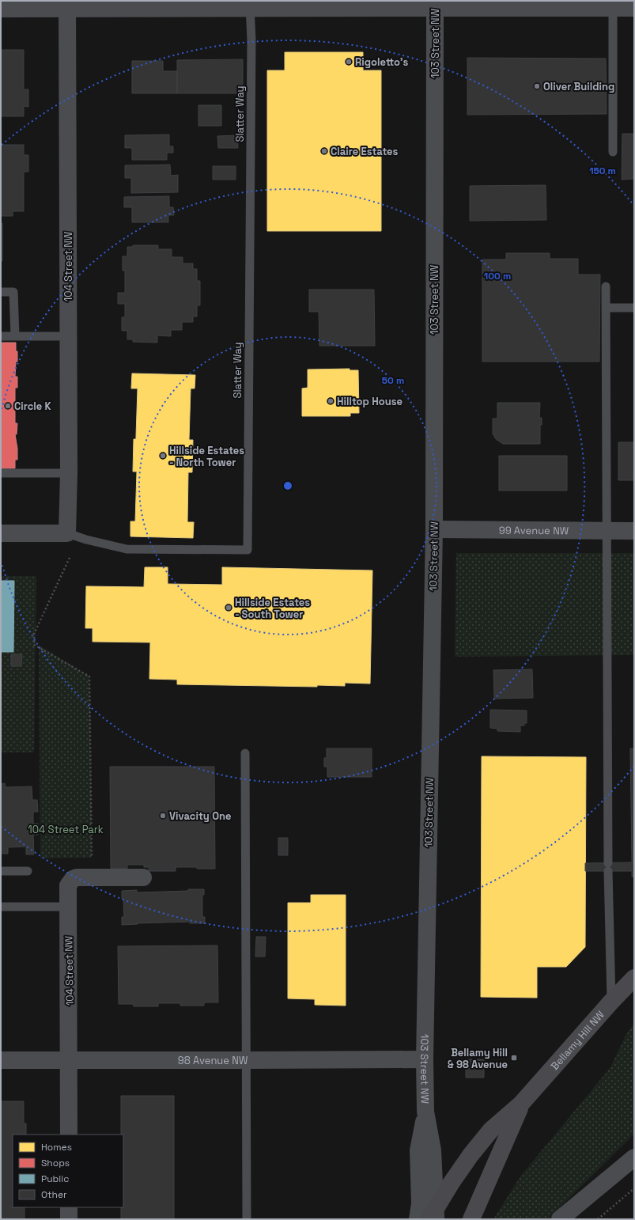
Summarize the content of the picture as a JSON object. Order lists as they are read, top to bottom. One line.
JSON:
{"streets":{"main road":["Bellamy Hill NW"],"street":["103 Street NW","104 Street NW","99 Avenue NW","98 Avenue NW"],"lane":["Slatter Way"]},"crossings":[["103 Street NW","99 Avenue NW"],["103 Street NW","Bellamy Hill NW"],["103 Street NW","98 Avenue NW"],["Slatter Way","104 Street NW"],["104 Street NW","98 Avenue NW"]],"parks":["104 Street Park"],"places":{"other":["Rigoletto's","Oliver Building","Claire Estates","Hilltop House","Circle K","Hillside Estates - North Tower","Hillside Estates - South Tower","Vivacity One"],"transit":["Bellamy Hill & 98 Avenue"]},"legend":["Homes","Shops","Public","Other"],"rings":["150 m","100 m","50 m"]}
